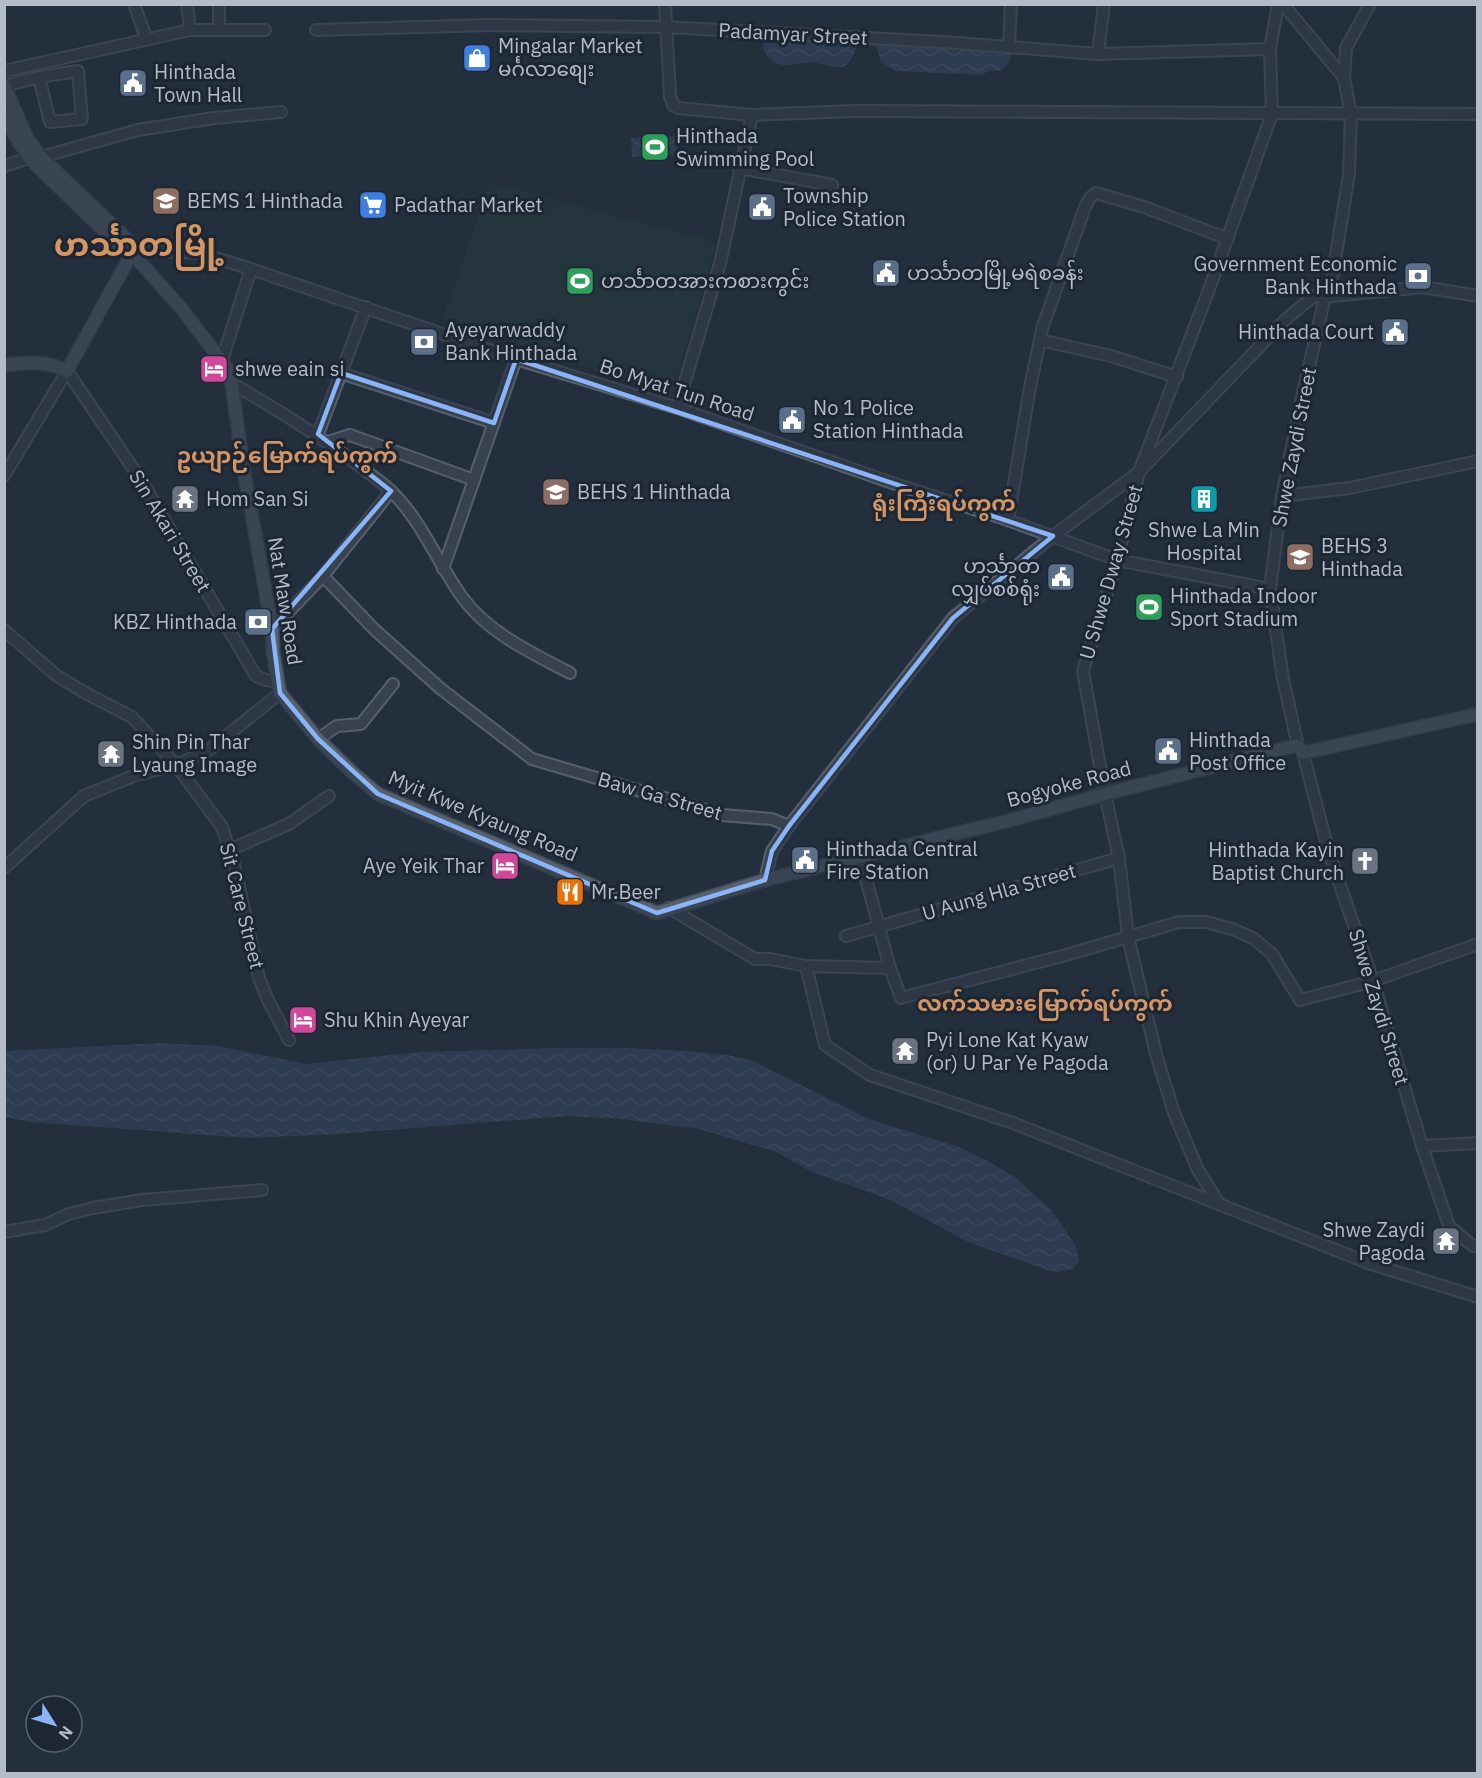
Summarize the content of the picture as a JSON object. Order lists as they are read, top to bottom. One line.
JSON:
{"streets":{"main road":["Nat Maw Road","Bogyoke Road","Myit Kwe Kyaung Road"],"street":["Padamyar Street","Bo Myat Tun Road","Shwe Zaydi Street","Sin Akari Street","U Shwe Dway Street","Baw Ga Street","U Aung Hla Street","Sit Care Street"]},"crossings":[["Padamyar Street","U Shwe Dway Street"],["Bo Myat Tun Road","Shwe Zaydi Street"],["Bo Myat Tun Road","U Shwe Dway Street"],["Bo Myat Tun Road","Nat Maw Road"],["Shwe Zaydi Street","Bogyoke Road"],["Sin Akari Street","Nat Maw Road"],["Sin Akari Street","Myit Kwe Kyaung Road"],["U Shwe Dway Street","Bogyoke Road"],["U Shwe Dway Street","U Aung Hla Street"],["Nat Maw Road","Myit Kwe Kyaung Road"],["Bogyoke Road","Myit Kwe Kyaung Road"]],"districts":["ဟင်္သာတမြို့","ဥယျာဉ်မြောက်ရပ်ကွက်","ရုံးကြီးရပ်ကွက်","လက်သမားမြောက်ရပ်ကွက်"],"places":{"shop":["Mingalar Market မင်္ဂလာစျေး"],"public building":["Hinthada Town Hall","Township Police Station","ဟင်္သာတမြို့မရဲစခန်း","Hinthada Court","No 1 Police Station Hinthada","ဟင်္သာတ လျှပ်စစ်ရုံး","Hinthada Post Office","Hinthada Central Fire Station"],"sports":["Hinthada Swimming Pool","ဟင်္သာတအားကစားကွင်း","Hinthada Indoor Sport Stadium"],"school or university":["BEMS 1 Hinthada","BEHS 1 Hinthada","BEHS 3 Hinthada"],"supermarket":["Padathar Market"],"bank":["Government Economic Bank Hinthada","Ayeyarwaddy Bank Hinthada","KBZ Hinthada"],"hotel":["shwe eain si","Aye Yeik Thar","Shu Khin Ayeyar"],"temple":["Hom San Si","Shin Pin Thar Lyaung Image","Pyi Lone Kat Kyaw (or) U Par Ye Pagoda","Shwe Zaydi Pagoda"],"building":["Shwe La Min Hospital"],"church":["Hinthada Kayin Baptist Church"],"restaurant":["Mr.Beer"]},"north":"bottom right"}
